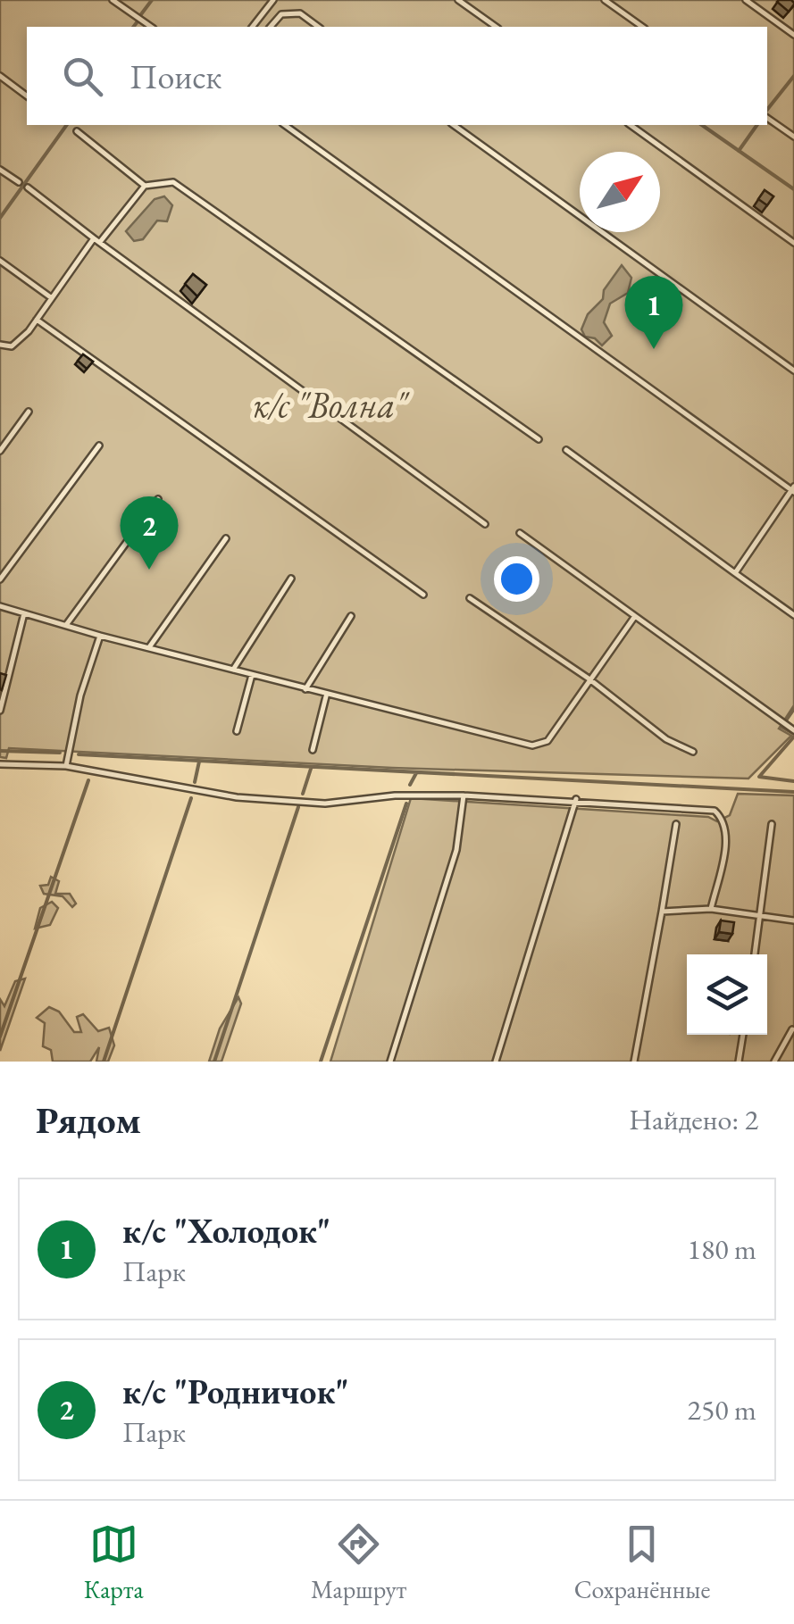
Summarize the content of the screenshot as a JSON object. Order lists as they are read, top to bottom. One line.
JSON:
{"parks":["к/с \"Волна\""],"north":"top right","page":{"search":"Поиск","pins":["1","2"],"heading":["Рядом","Найдено: 2"],"list":[{"mark":"1","name":"к/с \"Холодок\"","note":"Парк","value":"180 m"},{"mark":"2","name":"к/с \"Родничок\"","note":"Парк","value":"250 m"}],"nav":["Карта","Маршрут","Сохранённые"]}}
